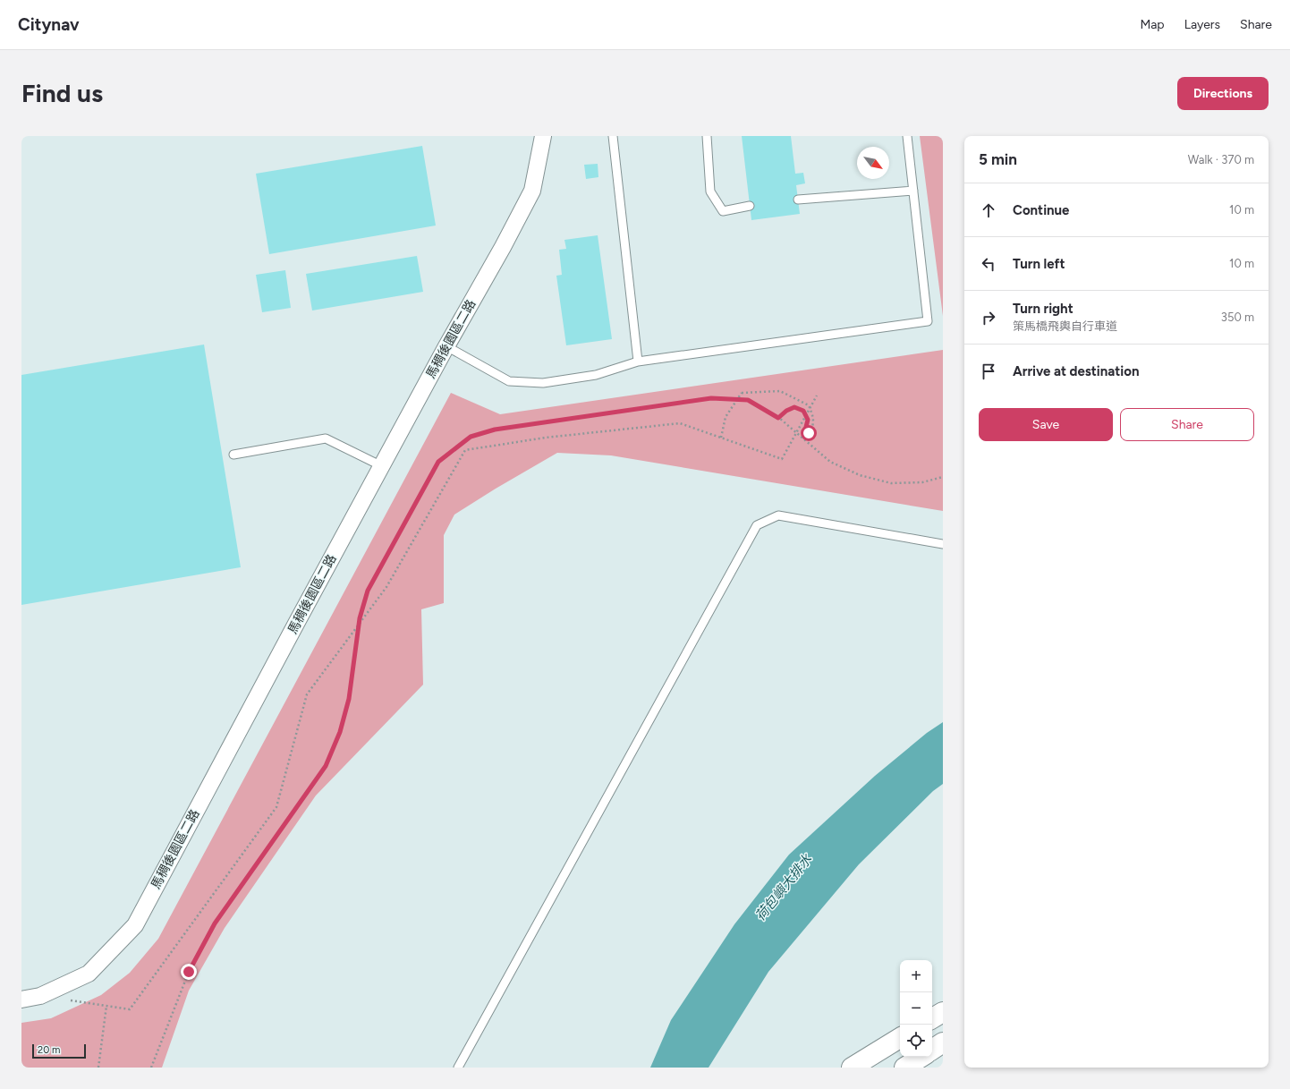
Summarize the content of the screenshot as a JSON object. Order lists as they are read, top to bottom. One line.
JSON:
{"streets":{"street":["馬稠後園區二路"]},"water":["荷包嶼大排水"],"scale_bar":"20 m","north":"bottom right","page":{"header":"Citynav","nav":["Map","Layers","Share"],"buttons":["Directions",["Save","Share"]],"title":"Find us","heading":["5 min","Walk · 370 m"],"list":[["Continue","10 m"],["Turn left","10 m"],["Turn right","策馬橋飛輿自行車道","350 m"],"Arrive at destination"],"map_buttons":["+","−"],"scale":"20 m"}}
